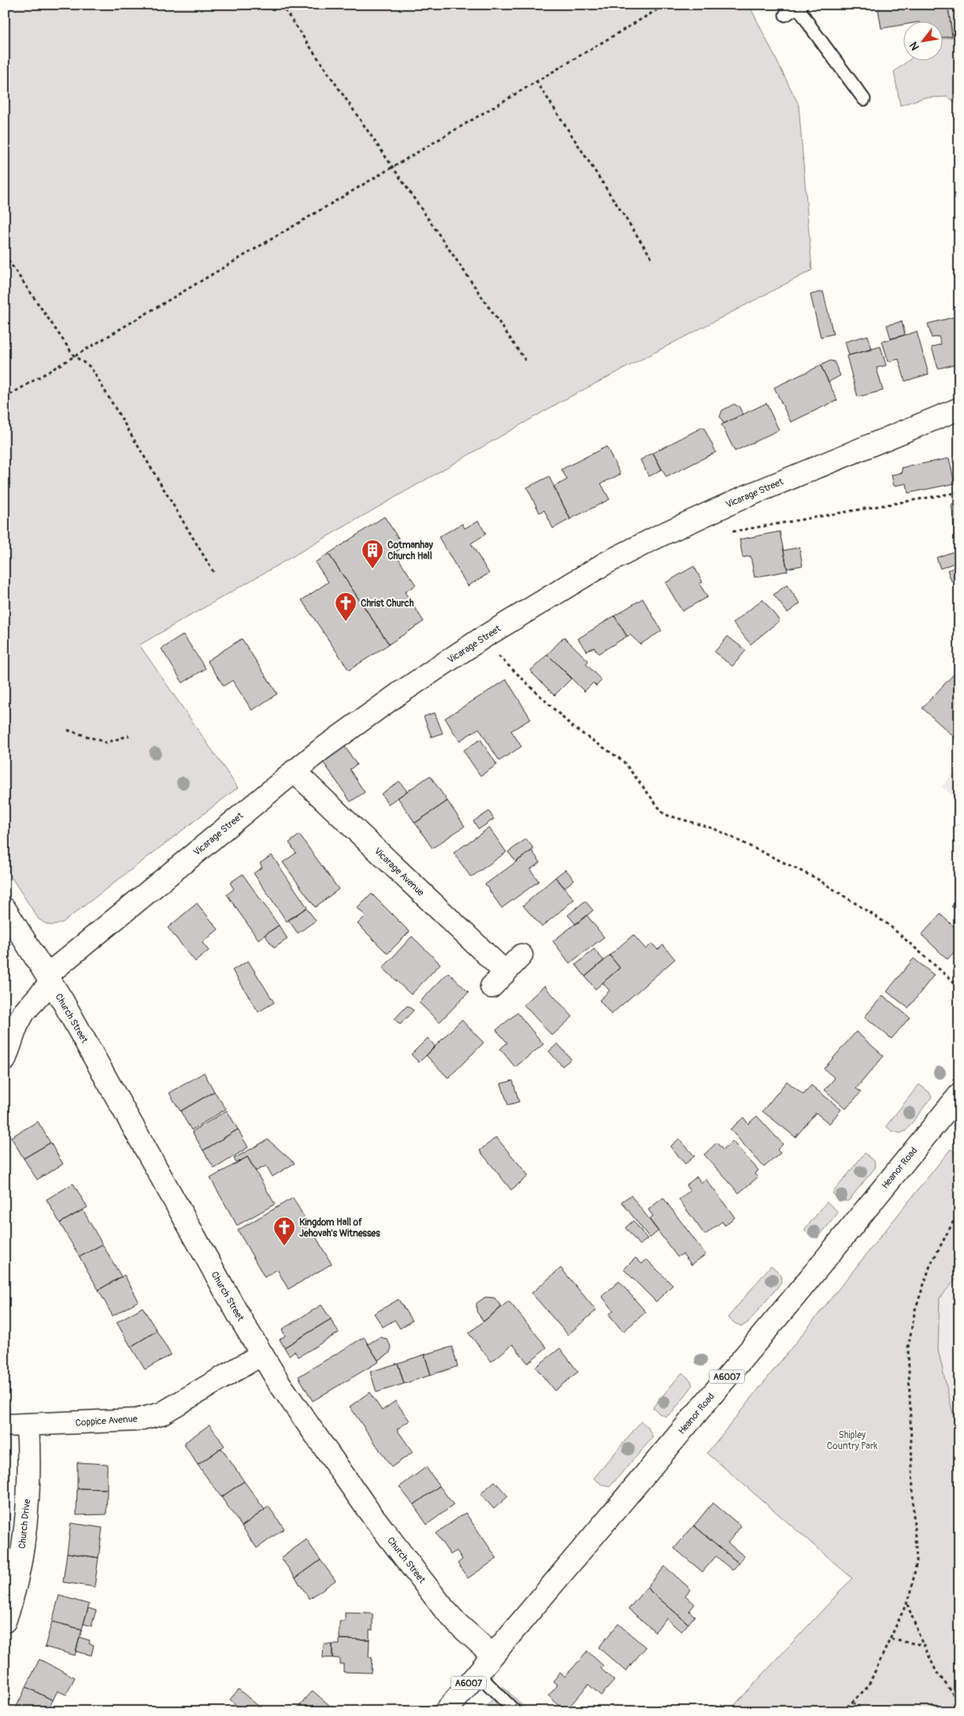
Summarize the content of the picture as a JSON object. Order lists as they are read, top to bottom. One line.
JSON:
{"streets":{"street":["Vicarage Street","Vicarage Avenue","Church Street","Heanor Road","A6007","Coppice Avenue","Church Drive"]},"crossings":[["Vicarage Street","Vicarage Avenue"],["Vicarage Street","Church Street"],["Church Street","Heanor Road"],["Church Street","Coppice Avenue"],["Coppice Avenue","Church Drive"]],"parks":["Shipley Country Park"],"places":{"building":["Cotmanhay Church Hall"],"church":["Christ Church","Kingdom Hall of Jehovah's Witnesses"]},"north":"bottom left"}
